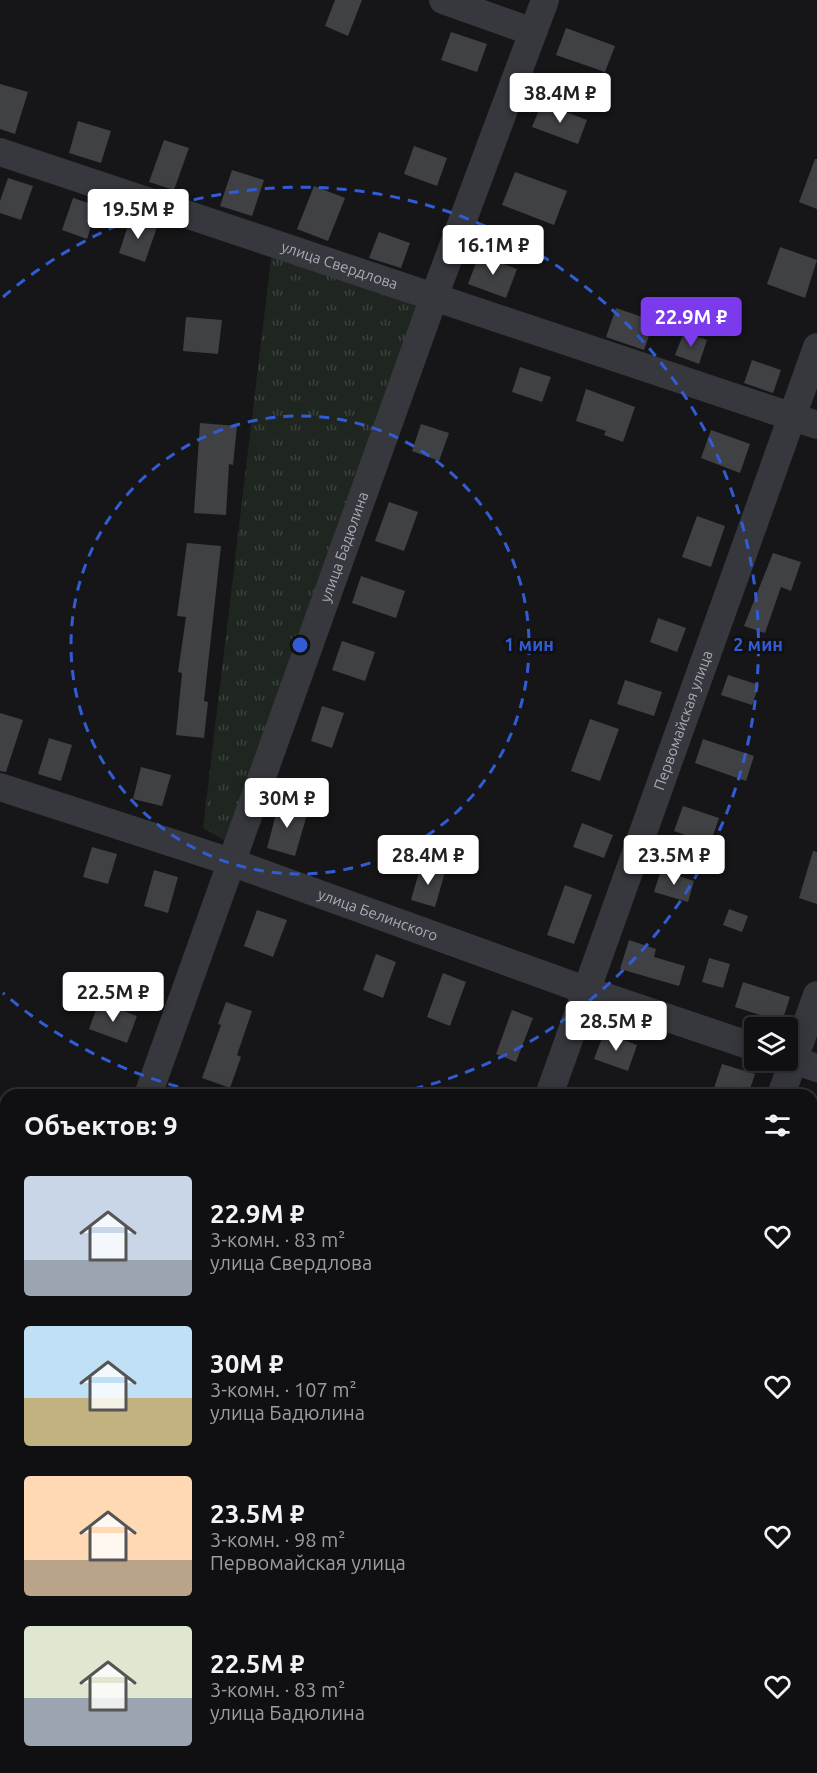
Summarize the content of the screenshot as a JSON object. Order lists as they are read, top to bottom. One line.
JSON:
{"streets":{"street":["улица Свердлова","улица Бадюлина","Первомайская улица","улица Белинского"]},"crossings":[["улица Свердлова","улица Бадюлина"],["улица Свердлова","Первомайская улица"],["улица Бадюлина","улица Белинского"],["Первомайская улица","улица Белинского"]],"page":{"price":["38.4M ₽","19.5M ₽","16.1M ₽","22.9M ₽","30M ₽","28.4M ₽","23.5M ₽","22.5M ₽","28.5M ₽"],"heading":"Объектов: 9","list":[{"name":"22.9M ₽","note":"3-комн. · 83 m² · улица Свердлова"},{"name":"30M ₽","note":"3-комн. · 107 m² · улица Бадюлина"},{"name":"23.5M ₽","note":"3-комн. · 98 m² · Первомайская улица"},{"name":"22.5M ₽","note":"3-комн. · 83 m² · улица Бадюлина"}]},"rings":["1 мин","2 мин"]}
